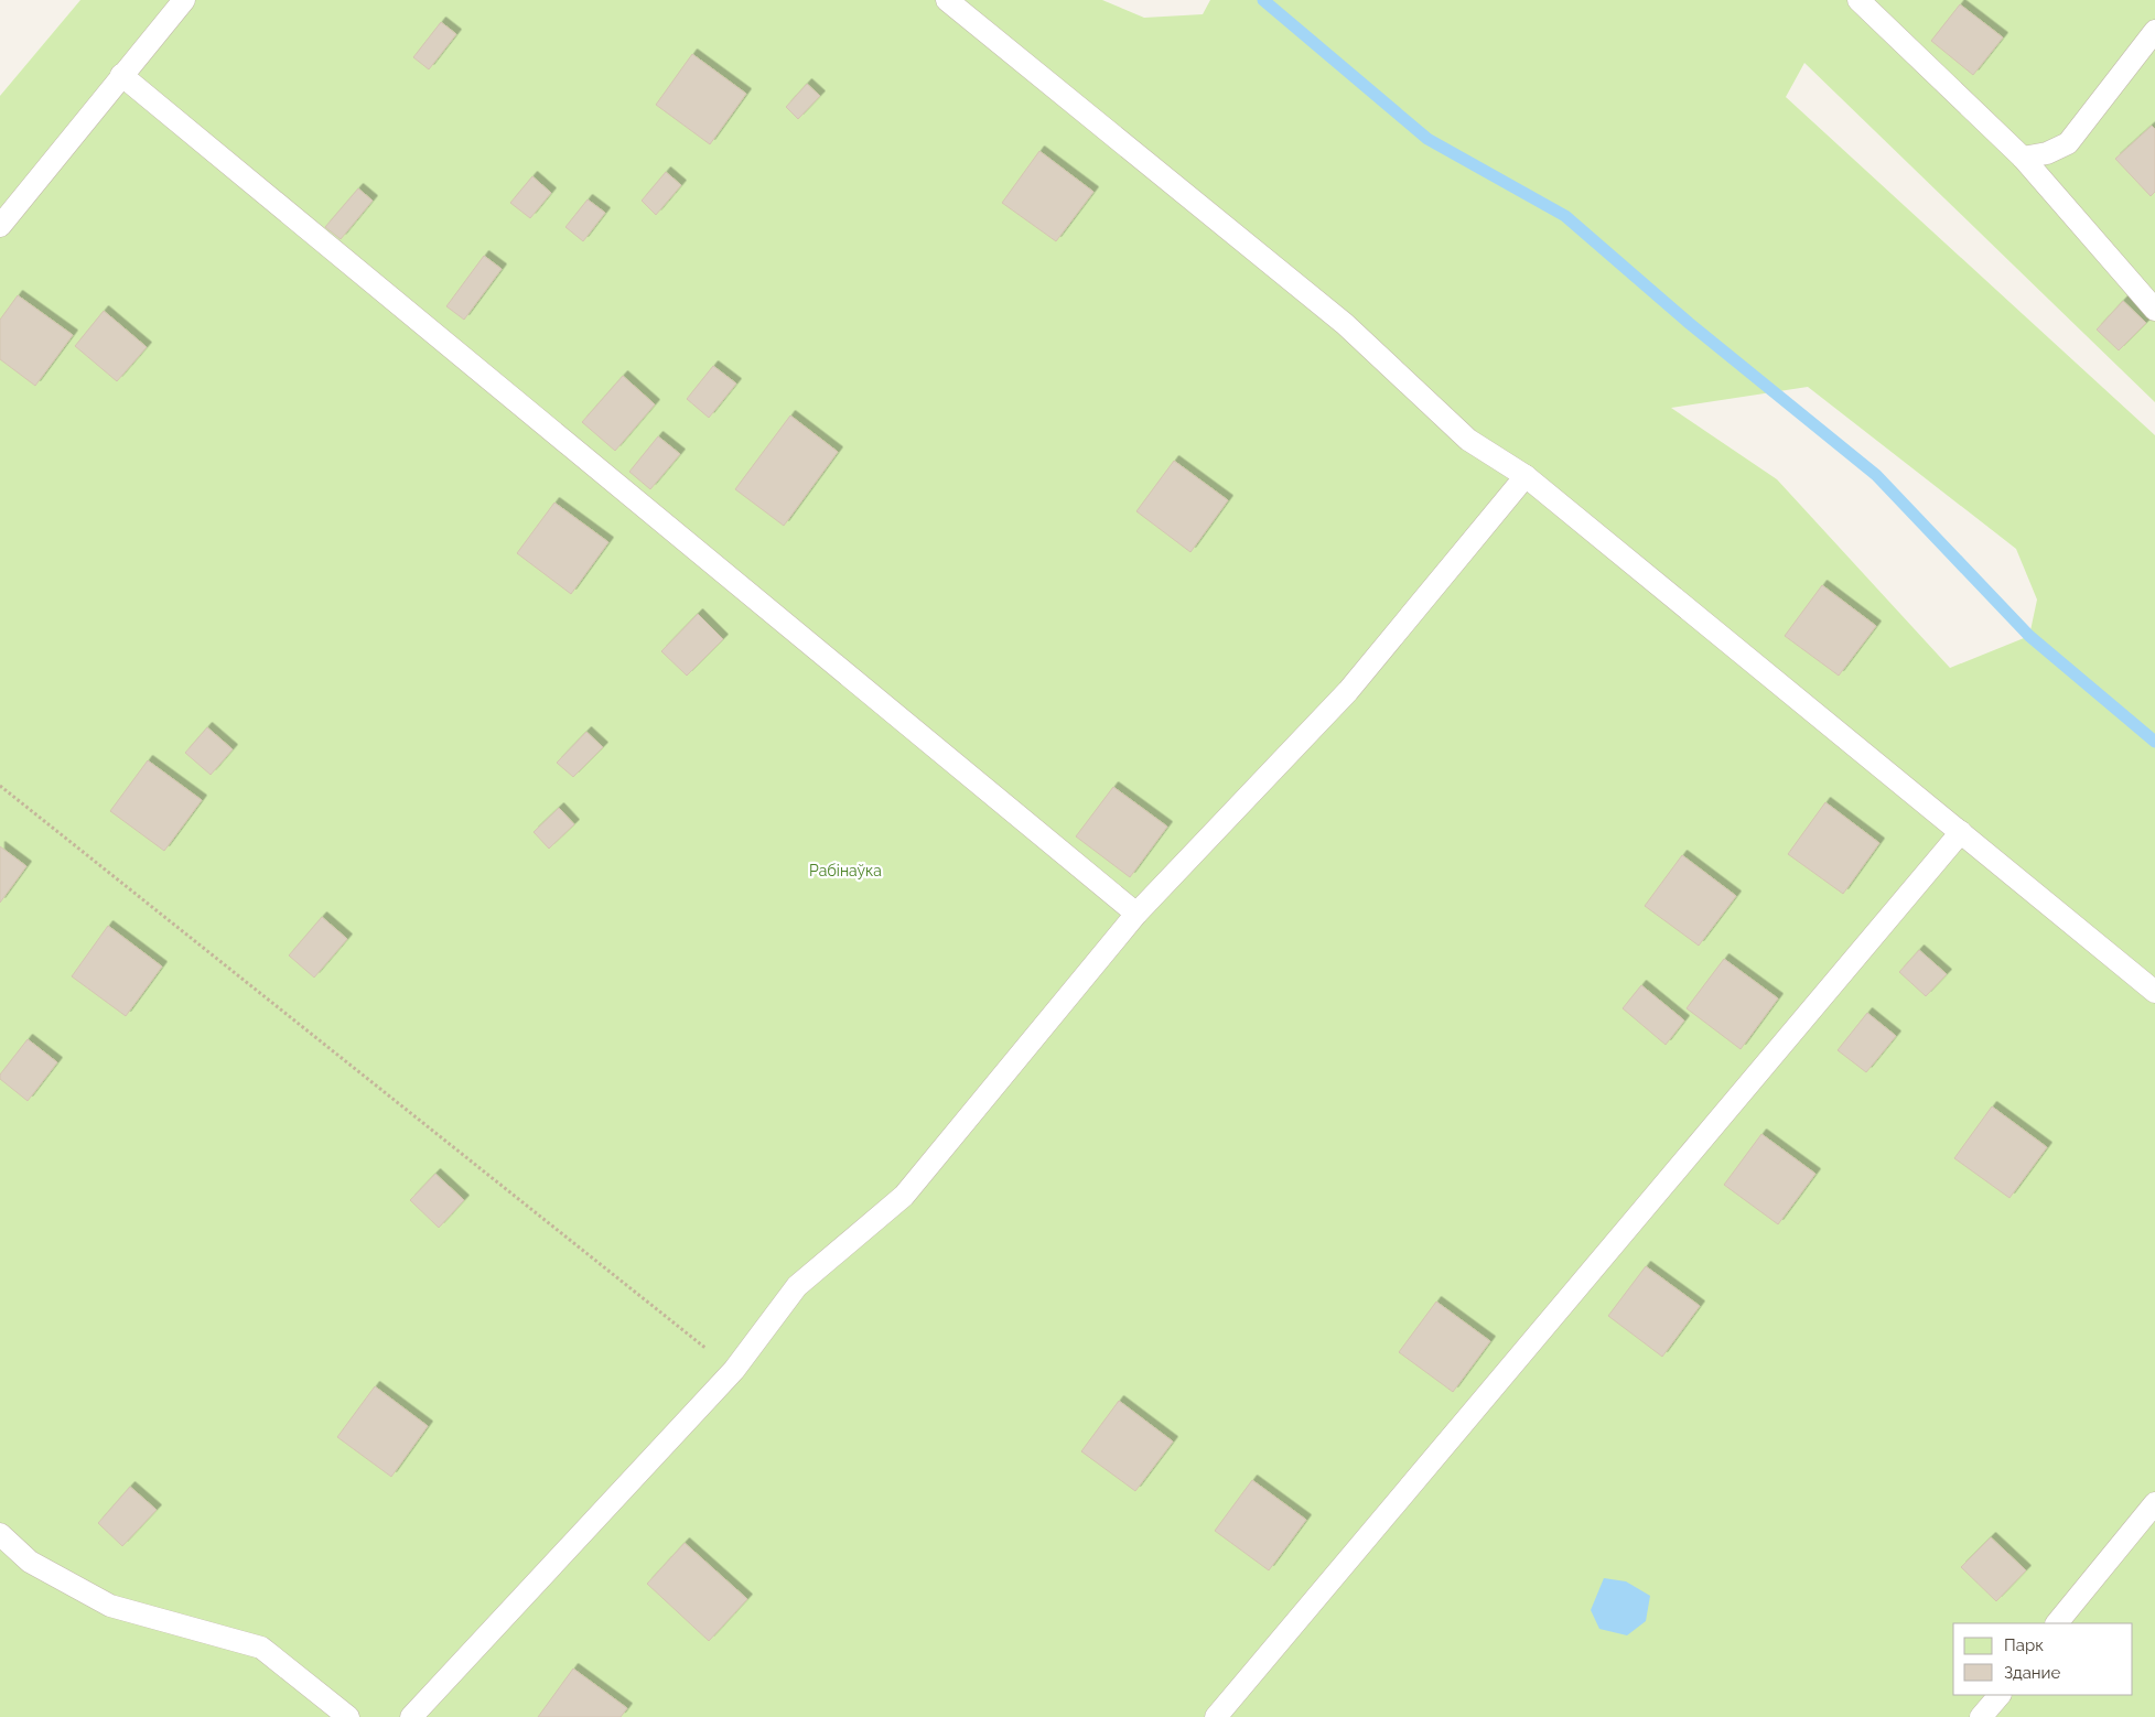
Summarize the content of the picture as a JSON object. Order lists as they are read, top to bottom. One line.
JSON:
{"parks":["Рабінаўка"],"legend":["Парк","Здание"]}
